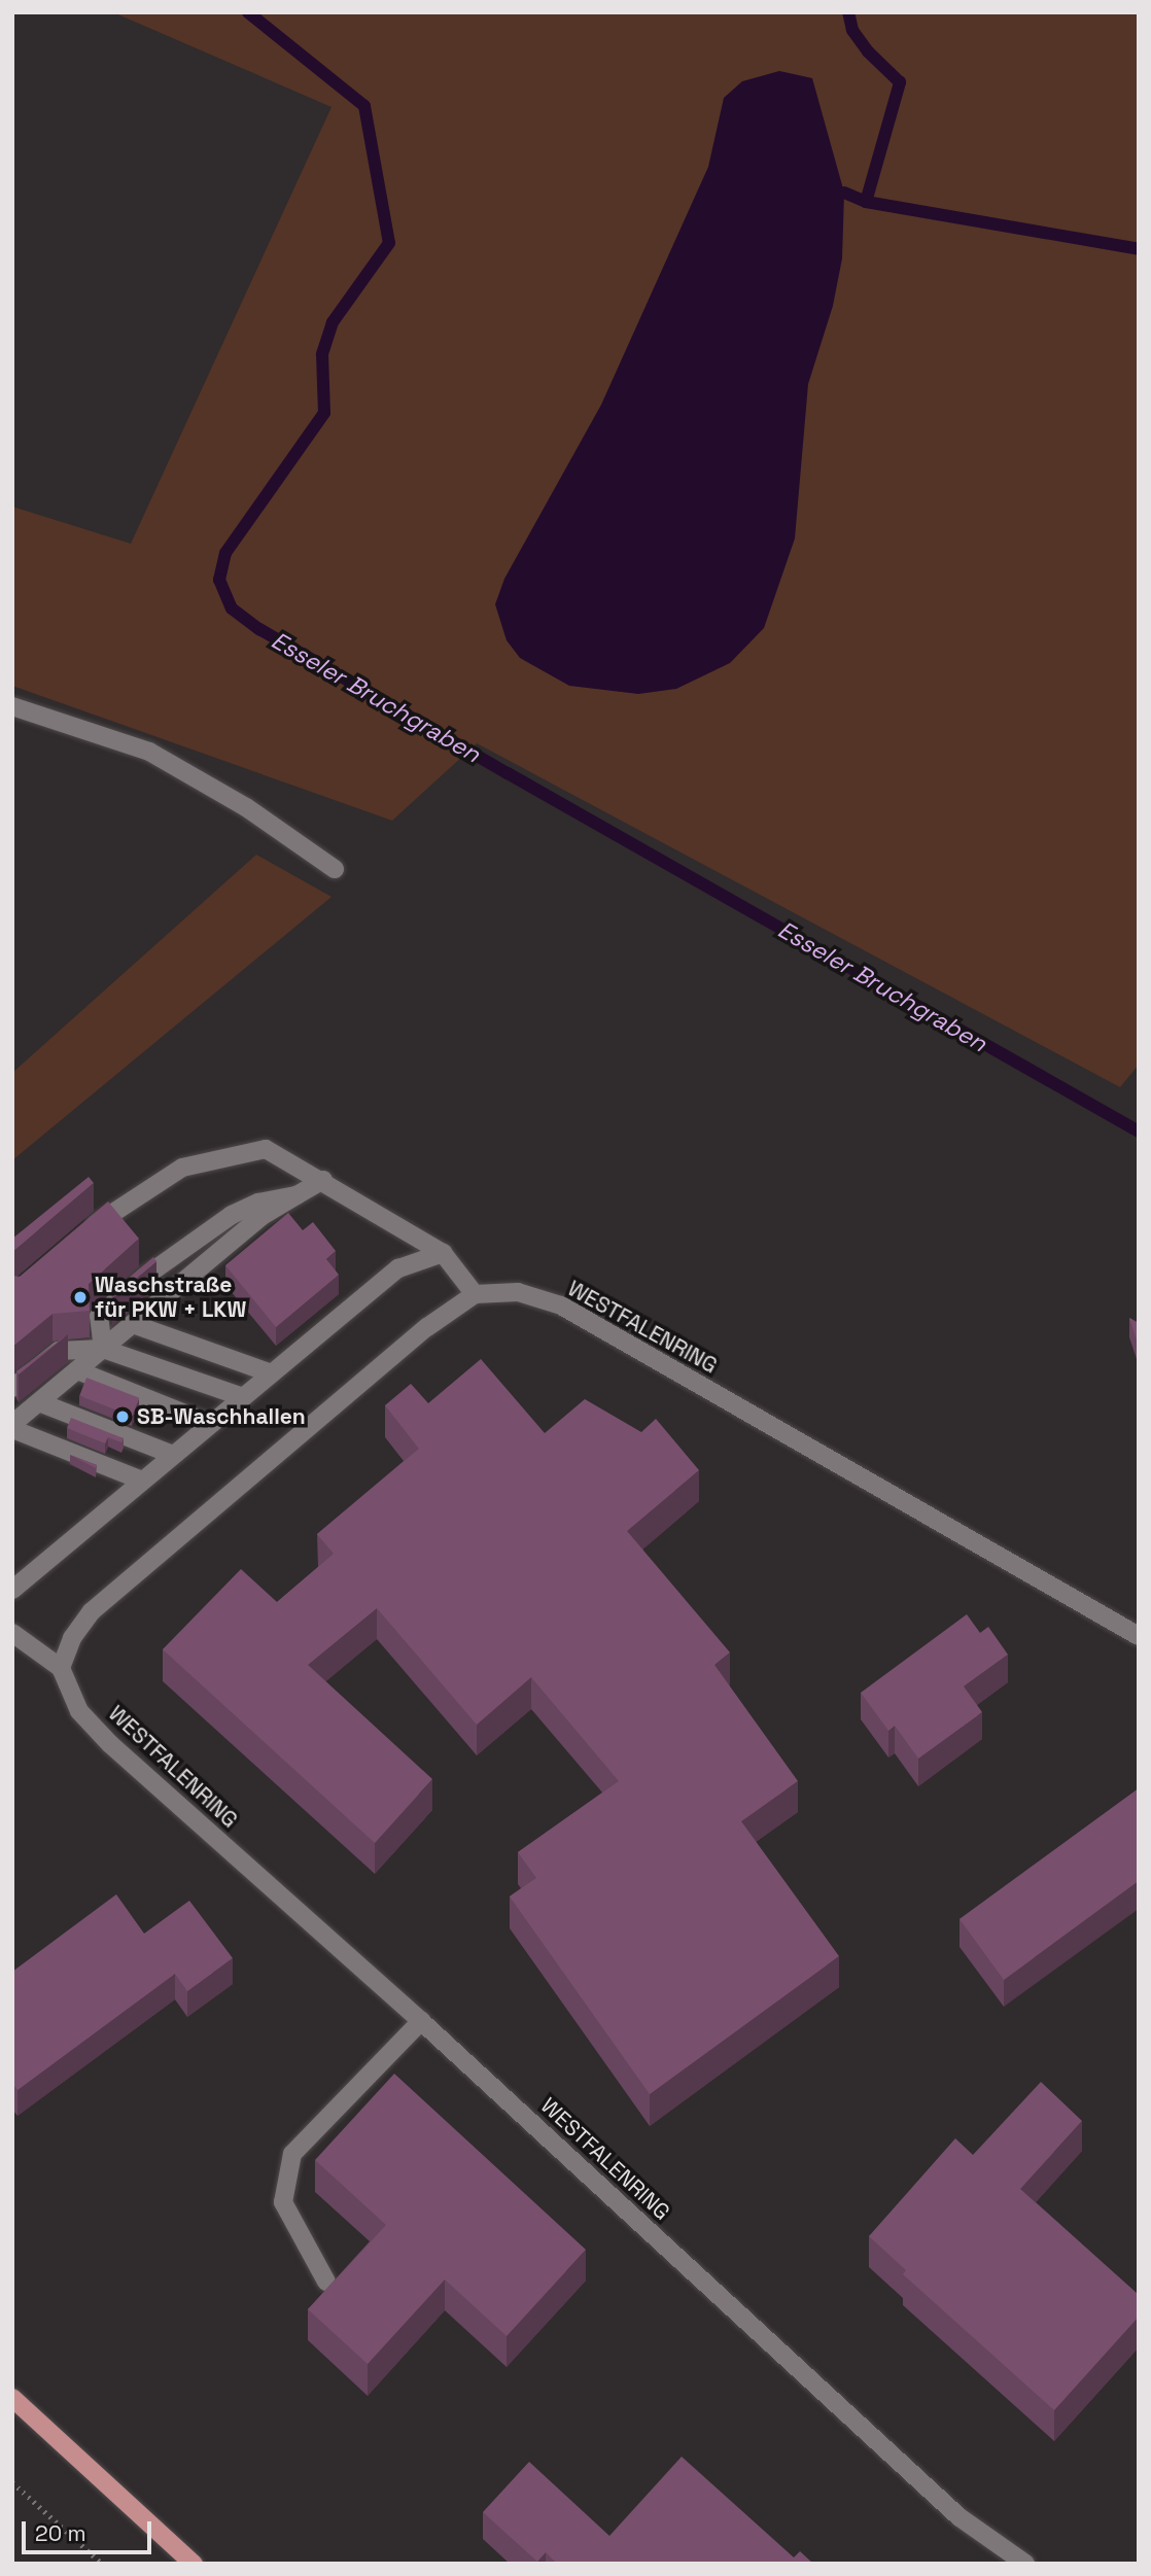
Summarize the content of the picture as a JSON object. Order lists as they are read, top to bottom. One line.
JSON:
{"streets":{"street":["WESTFALENRING"]},"water":["Esseler Bruchgraben"],"places":["Waschstraße für PKW + LKW","SB-Waschhallen"],"scale_bar":"20 m"}
